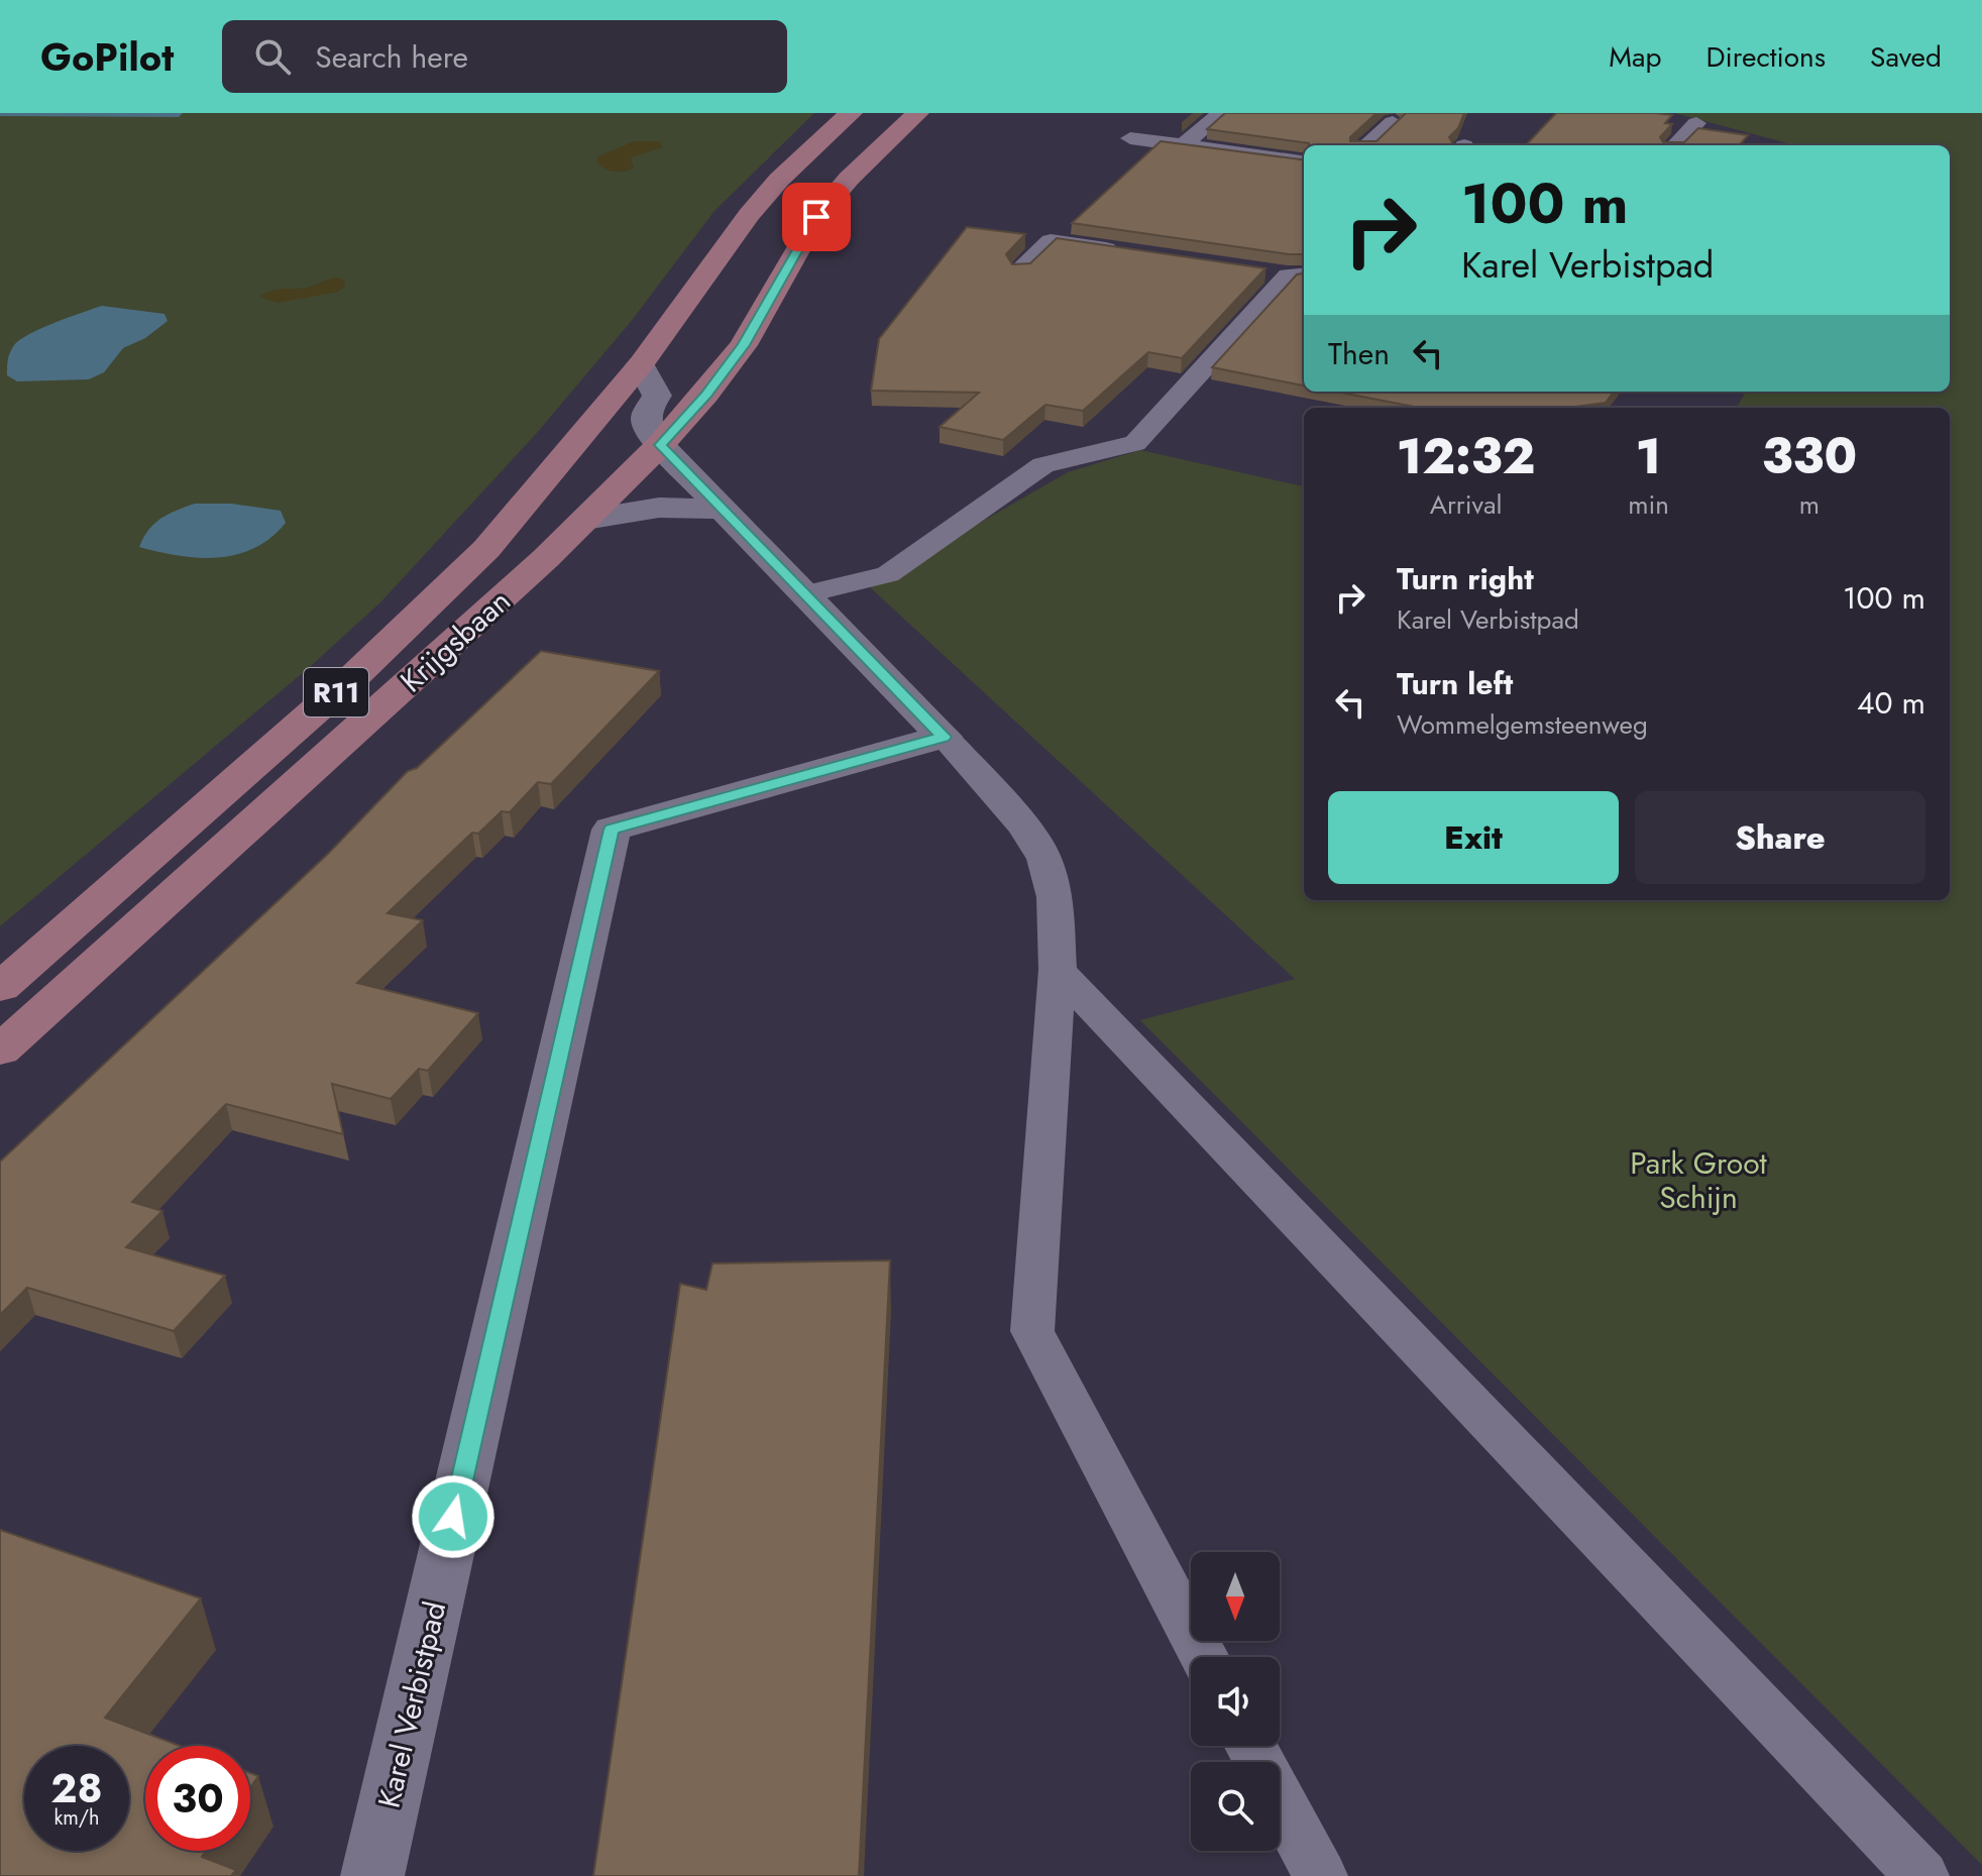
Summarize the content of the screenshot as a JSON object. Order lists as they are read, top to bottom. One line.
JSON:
{"streets":{"main road":["Krijgsbaan","R11"],"street":["Karel Verbistpad"]},"parks":["Park Groot Schijn"],"north":"bottom","page":{"header":"GoPilot","search":"Search here","nav":["Map","Directions","Saved"],"turn":["100 m","Karel Verbistpad"],"then":"Then","eta":["12:32","Arrival","1","min","330","m"],"list":[{"name":"Turn right","note":"Karel Verbistpad","value":"100 m"},{"name":"Turn left","note":"Wommelgemsteenweg","value":"40 m"}],"buttons":["Exit","Share"],"speed":"28 km/h","limit":"30"}}
